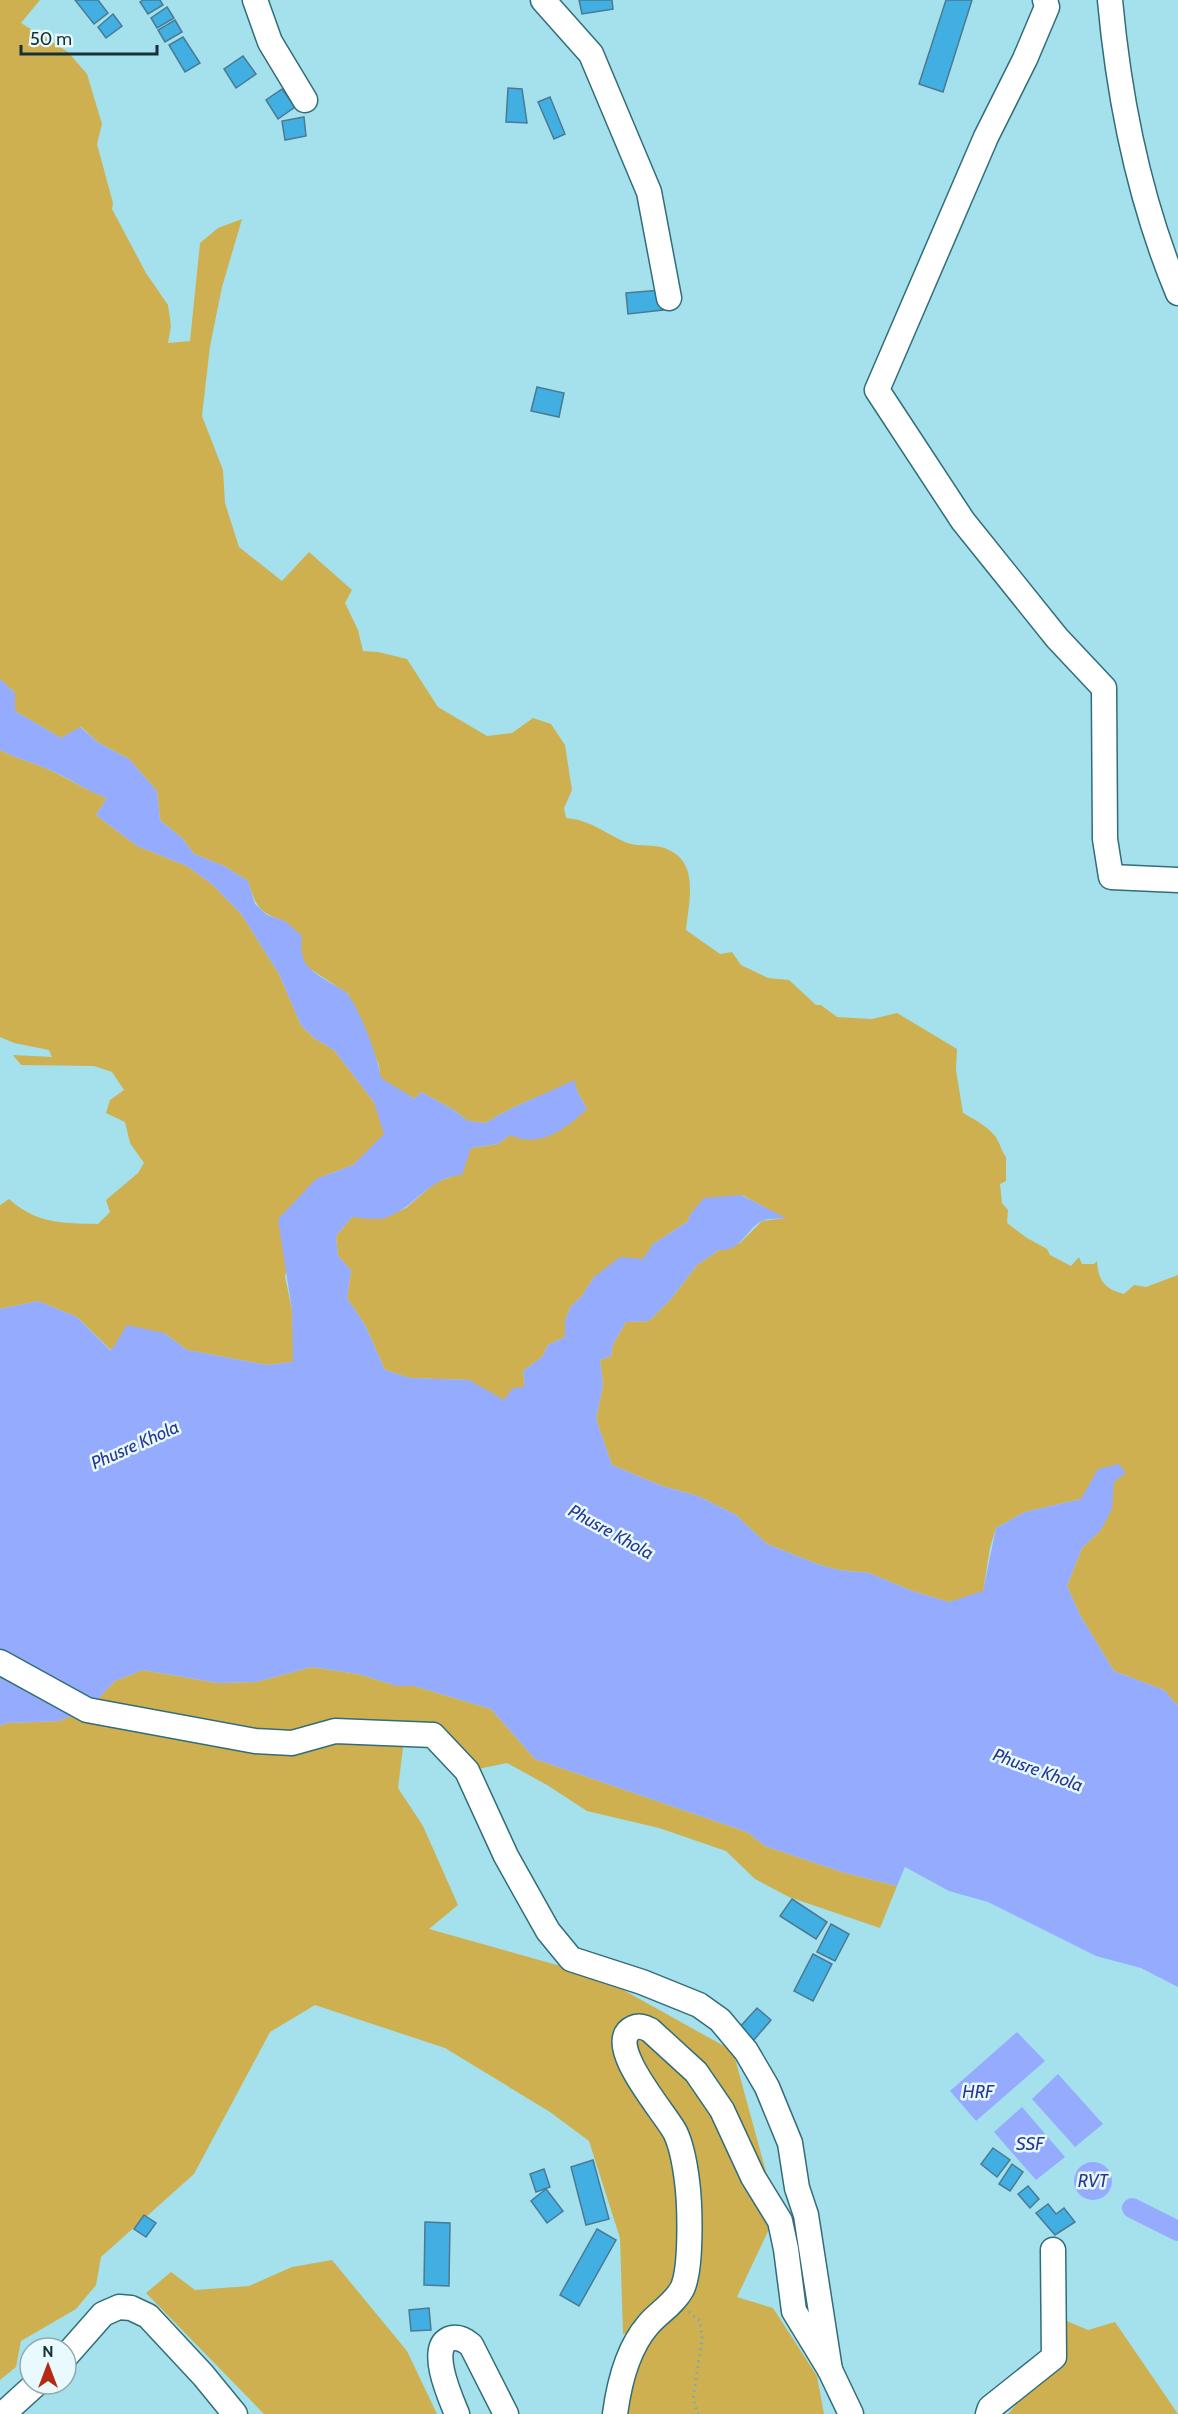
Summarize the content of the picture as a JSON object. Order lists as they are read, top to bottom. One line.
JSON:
{"water":["Phusre Khola","HRF","SSF","RVT"],"scale_bar":"50 m","north":"top"}
